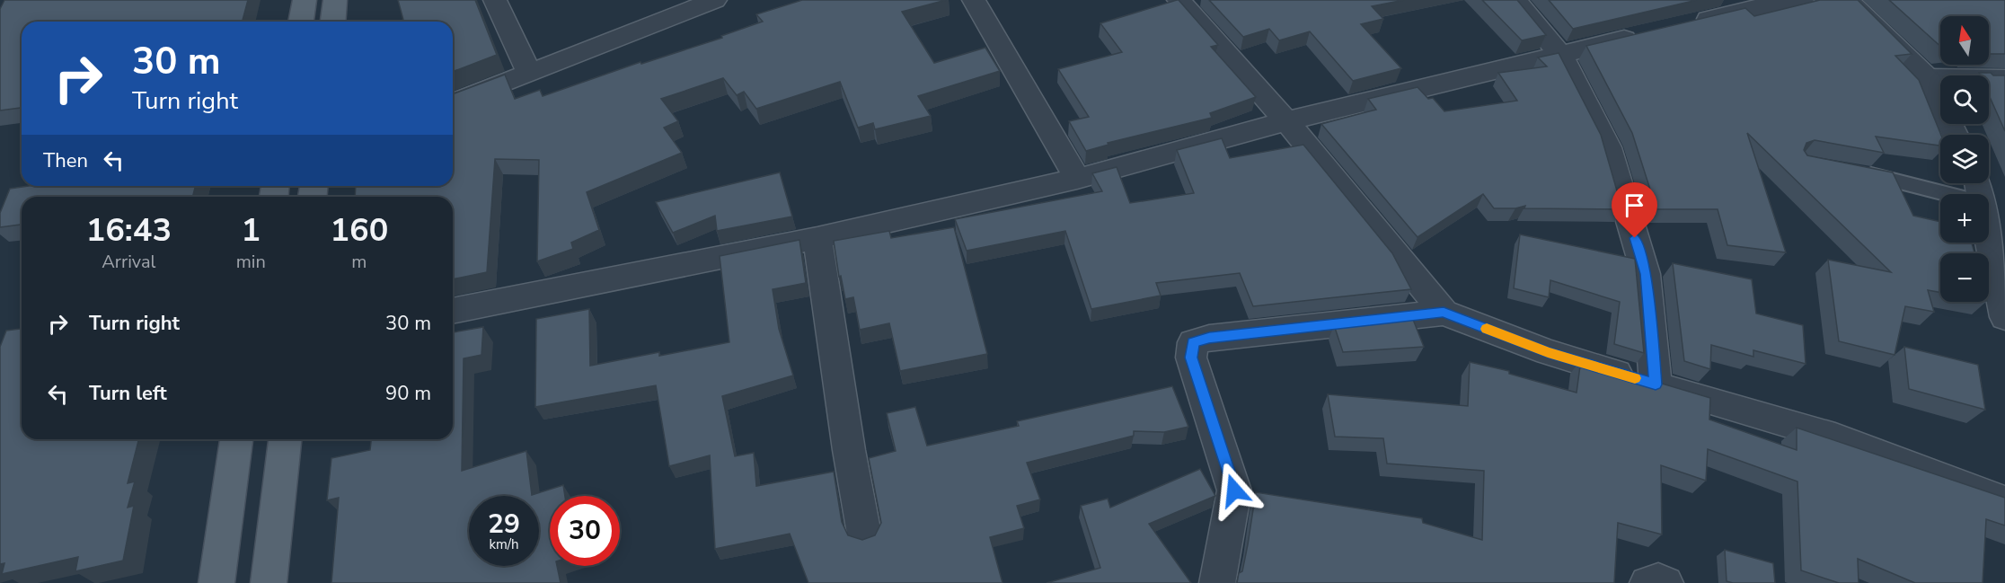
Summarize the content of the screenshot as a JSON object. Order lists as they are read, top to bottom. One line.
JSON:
{"north":"top","page":{"map_buttons":["+","−"],"turn":["30 m","Turn right"],"then":"Then","eta":["16:43","Arrival","1","min","160","m"],"list":[{"name":"Turn right","value":"30 m"},{"name":"Turn left","value":"90 m"}],"speed":"29 km/h","limit":"30"}}
